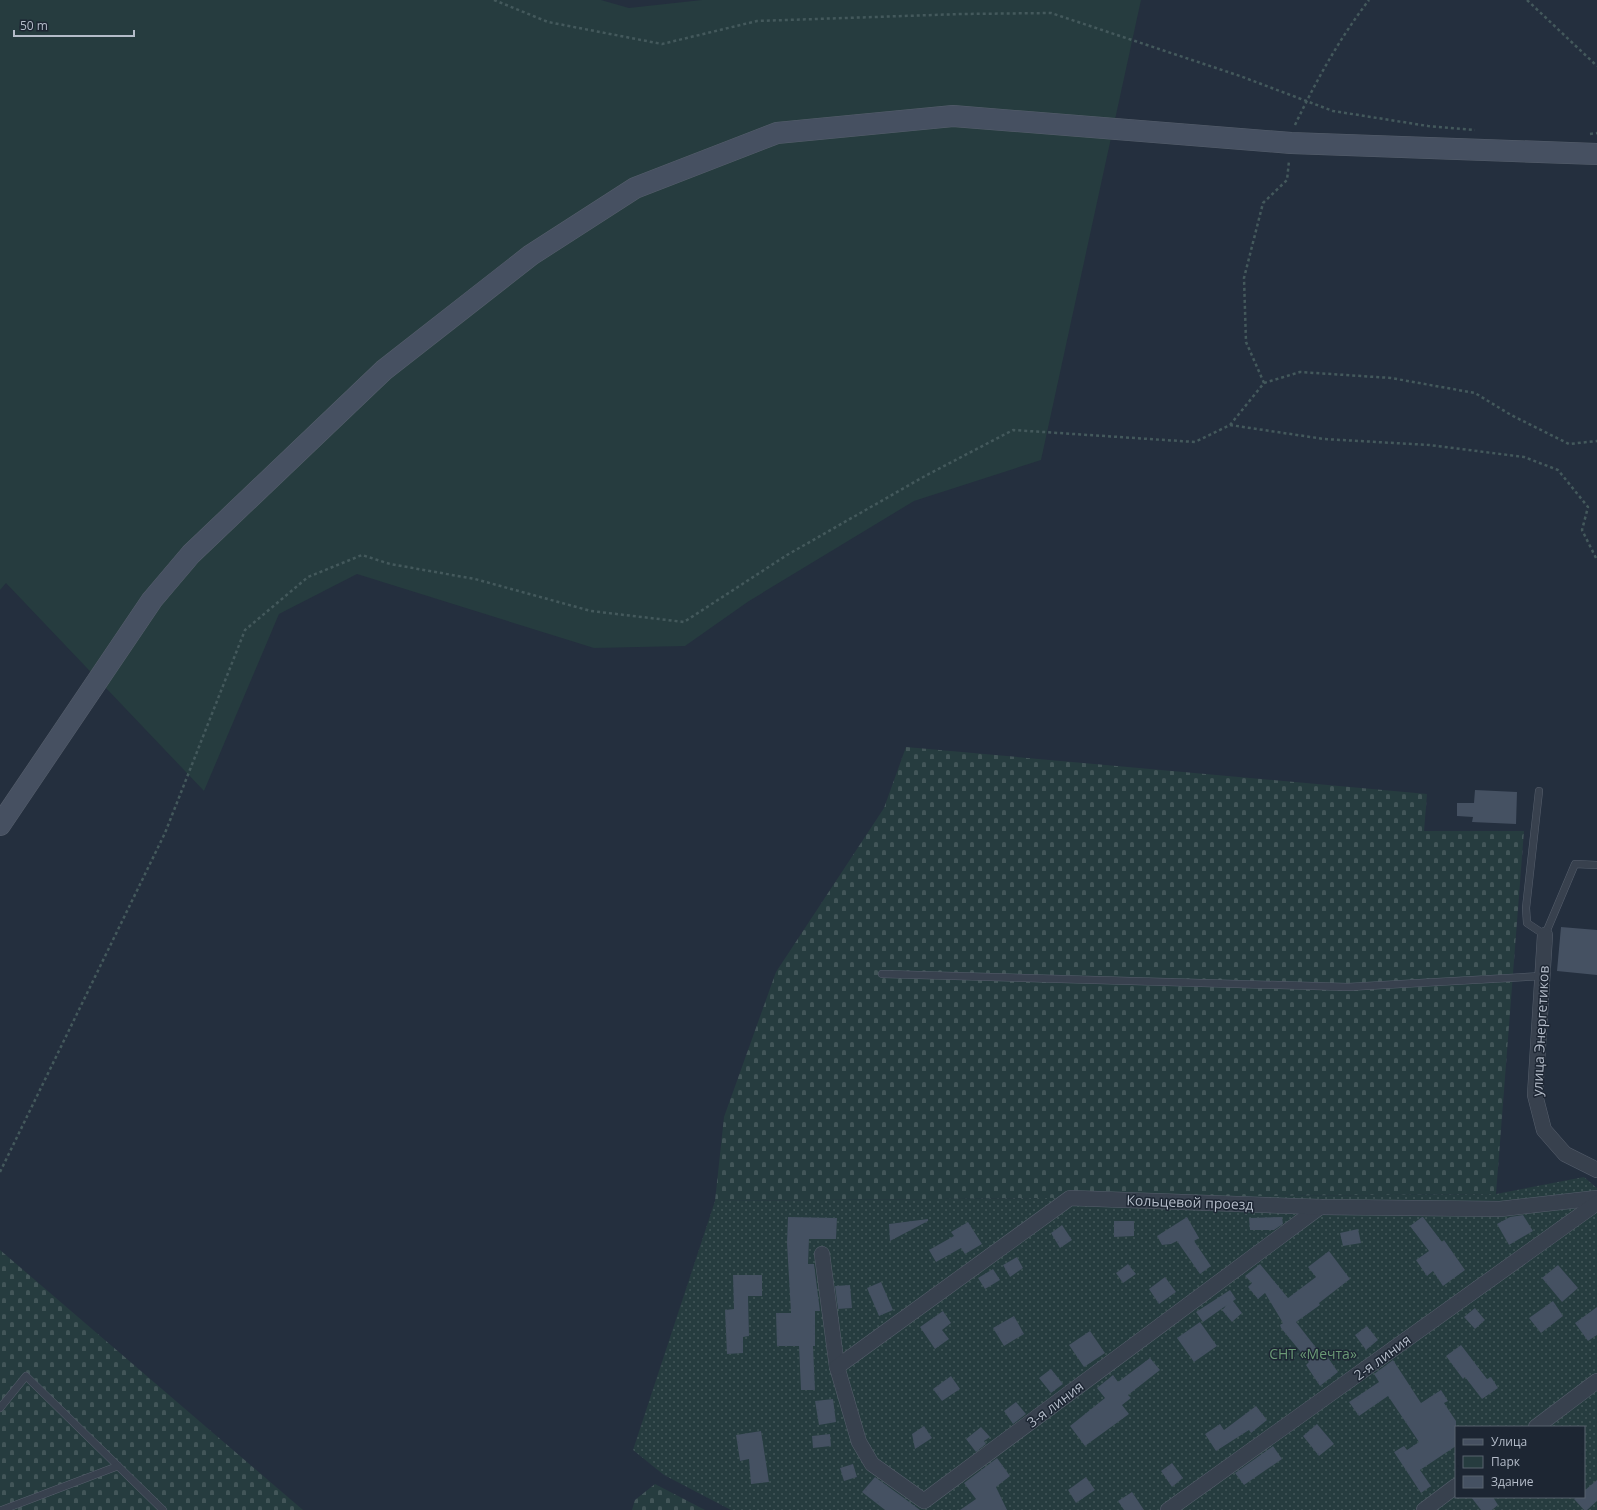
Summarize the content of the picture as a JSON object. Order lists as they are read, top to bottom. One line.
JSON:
{"streets":{"street":["улица Энергетиков","Кольцевой проезд","2-я линия","3-я линия"]},"crossings":[["Кольцевой проезд","3-я линия"]],"parks":["СНТ «Мечта»"],"legend":["Улица","Парк","Здание"],"scale_bar":"50 m"}
